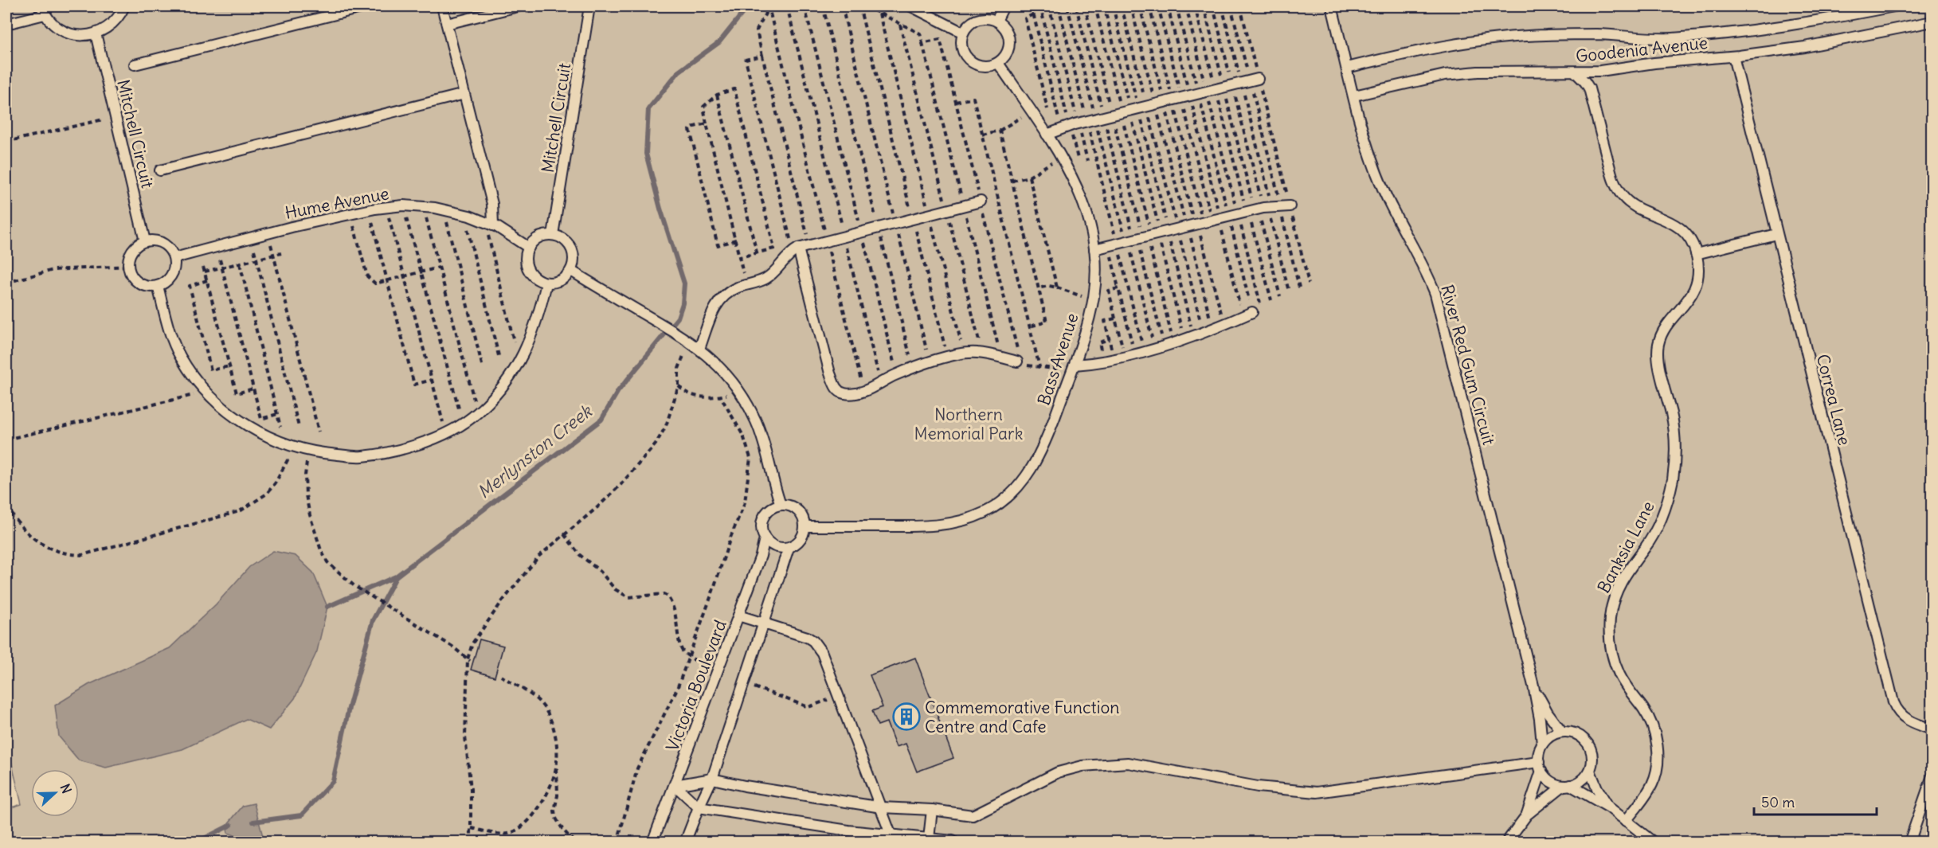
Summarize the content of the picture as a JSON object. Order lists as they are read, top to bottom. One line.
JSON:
{"streets":{"lane":["Goodenia Avenue","Mitchell Circuit","Hume Avenue","Bass Avenue","River Red Gum Circuit","Correa Lane","Banksia Lane","Victoria Boulevard"]},"crossings":[["Goodenia Avenue","River Red Gum Circuit"],["Goodenia Avenue","Correa Lane"],["Mitchell Circuit","Hume Avenue"],["Bass Avenue","Victoria Boulevard"]],"water":["Merlynston Creek"],"parks":["Northern Memorial Park"],"places":{"building":["Commemorative Function Centre and Cafe"]},"scale_bar":"50 m","north":"right"}
